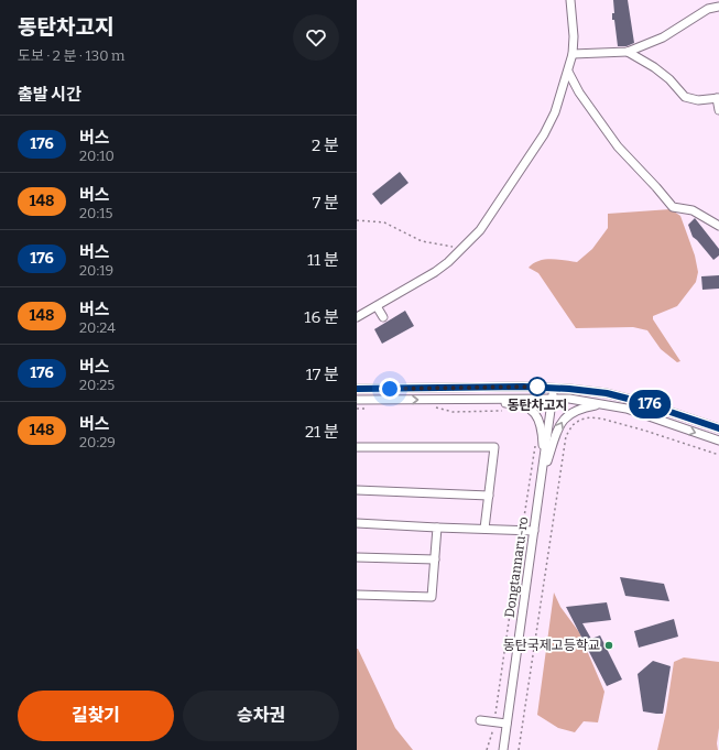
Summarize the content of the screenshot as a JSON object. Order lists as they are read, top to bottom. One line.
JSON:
{"streets":{"street":["Dongtannaru-ro"]},"places":["동탄차고지","동탄국제고등학교"],"lines":["bus line 176"],"page":{"heading":[["동탄차고지","도보 · 2 분 · 130 m"],"출발 시간"],"on_map":"176","list":[{"mark":"176","name":"버스","note":"20:10","value":"2 분"},{"mark":"148","name":"버스","note":"20:15","value":"7 분"},{"mark":"176","name":"버스","note":"20:19","value":"11 분"},{"mark":"148","name":"버스","note":"20:24","value":"16 분"},{"mark":"176","name":"버스","note":"20:25","value":"17 분"},{"mark":"148","name":"버스","note":"20:29","value":"21 분"}],"buttons":["길찾기","승차권"]}}
